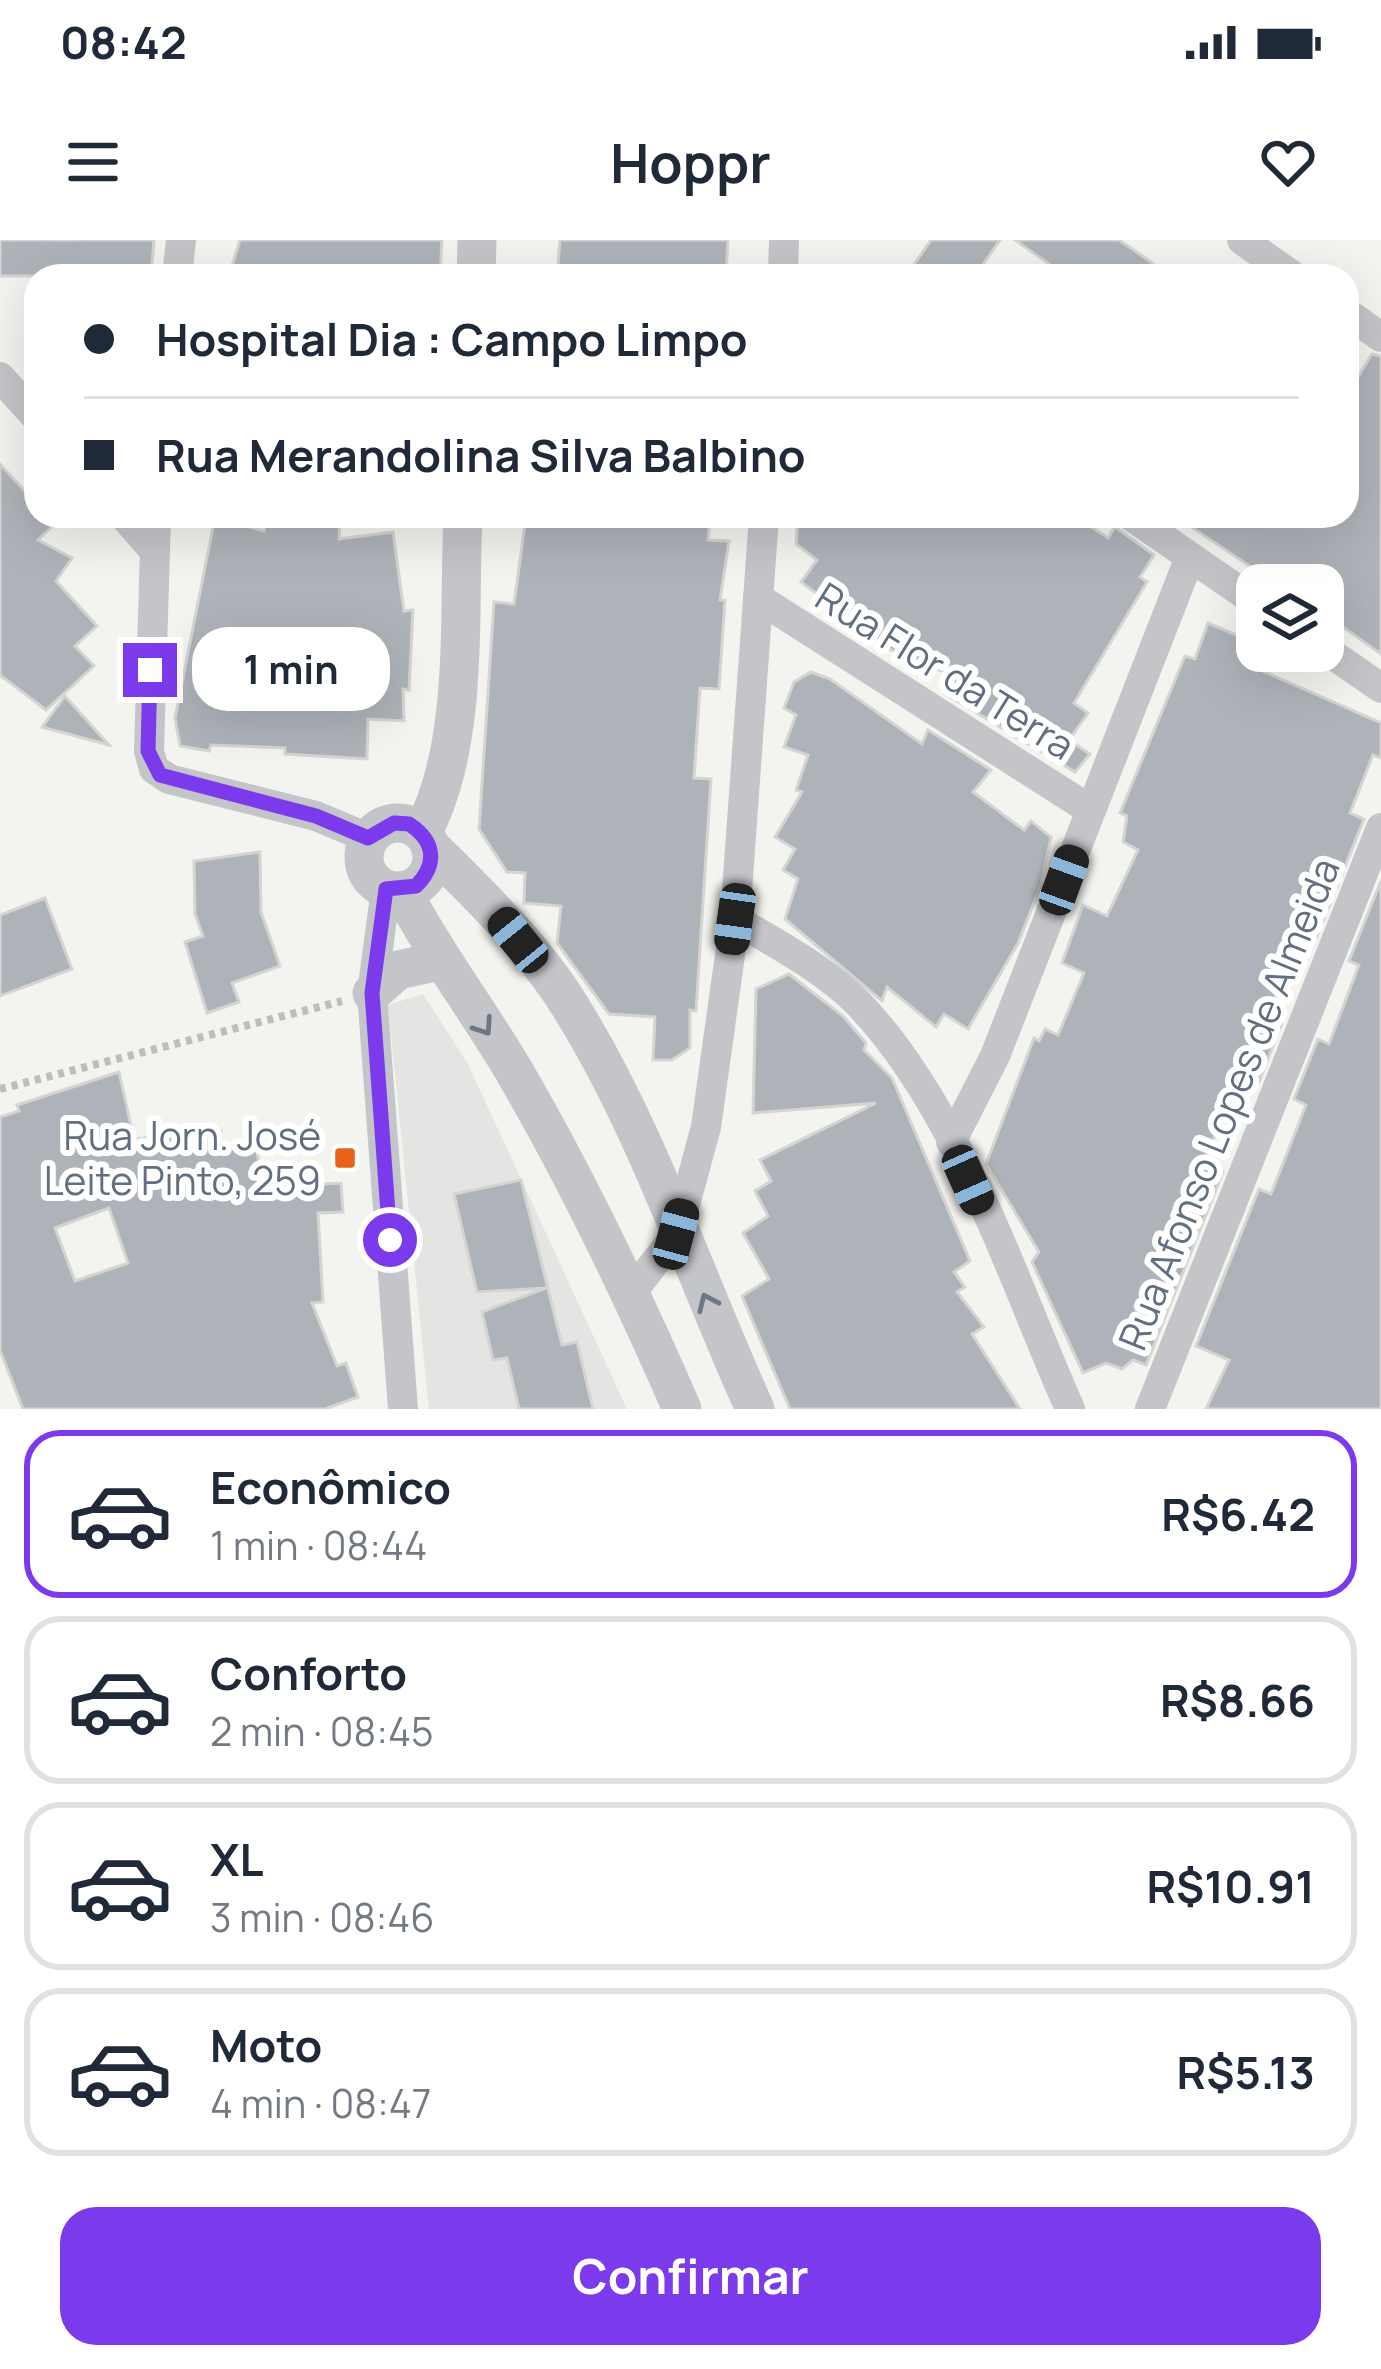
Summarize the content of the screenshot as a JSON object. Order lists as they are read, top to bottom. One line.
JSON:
{"streets":{"street":["Rua Flor da Terra","Rua Afonso Lopes de Almeida"]},"places":{"transit":["Rua Jorn. José Leite Pinto, 259"]},"page":{"status":"08:42","header":"Hoppr","banner":["Hospital Dia : Campo Limpo","Rua Merandolina Silva Balbino"],"bubble":"1 min","list":[{"name":"Econômico","note":"1 min · 08:44","value":"R$6.42"},{"name":"Conforto","note":"2 min · 08:45","value":"R$8.66"},{"name":"XL","note":"3 min · 08:46","value":"R$10.91"},{"name":"Moto","note":"4 min · 08:47","value":"R$5.13"}],"buttons":"Confirmar"}}
